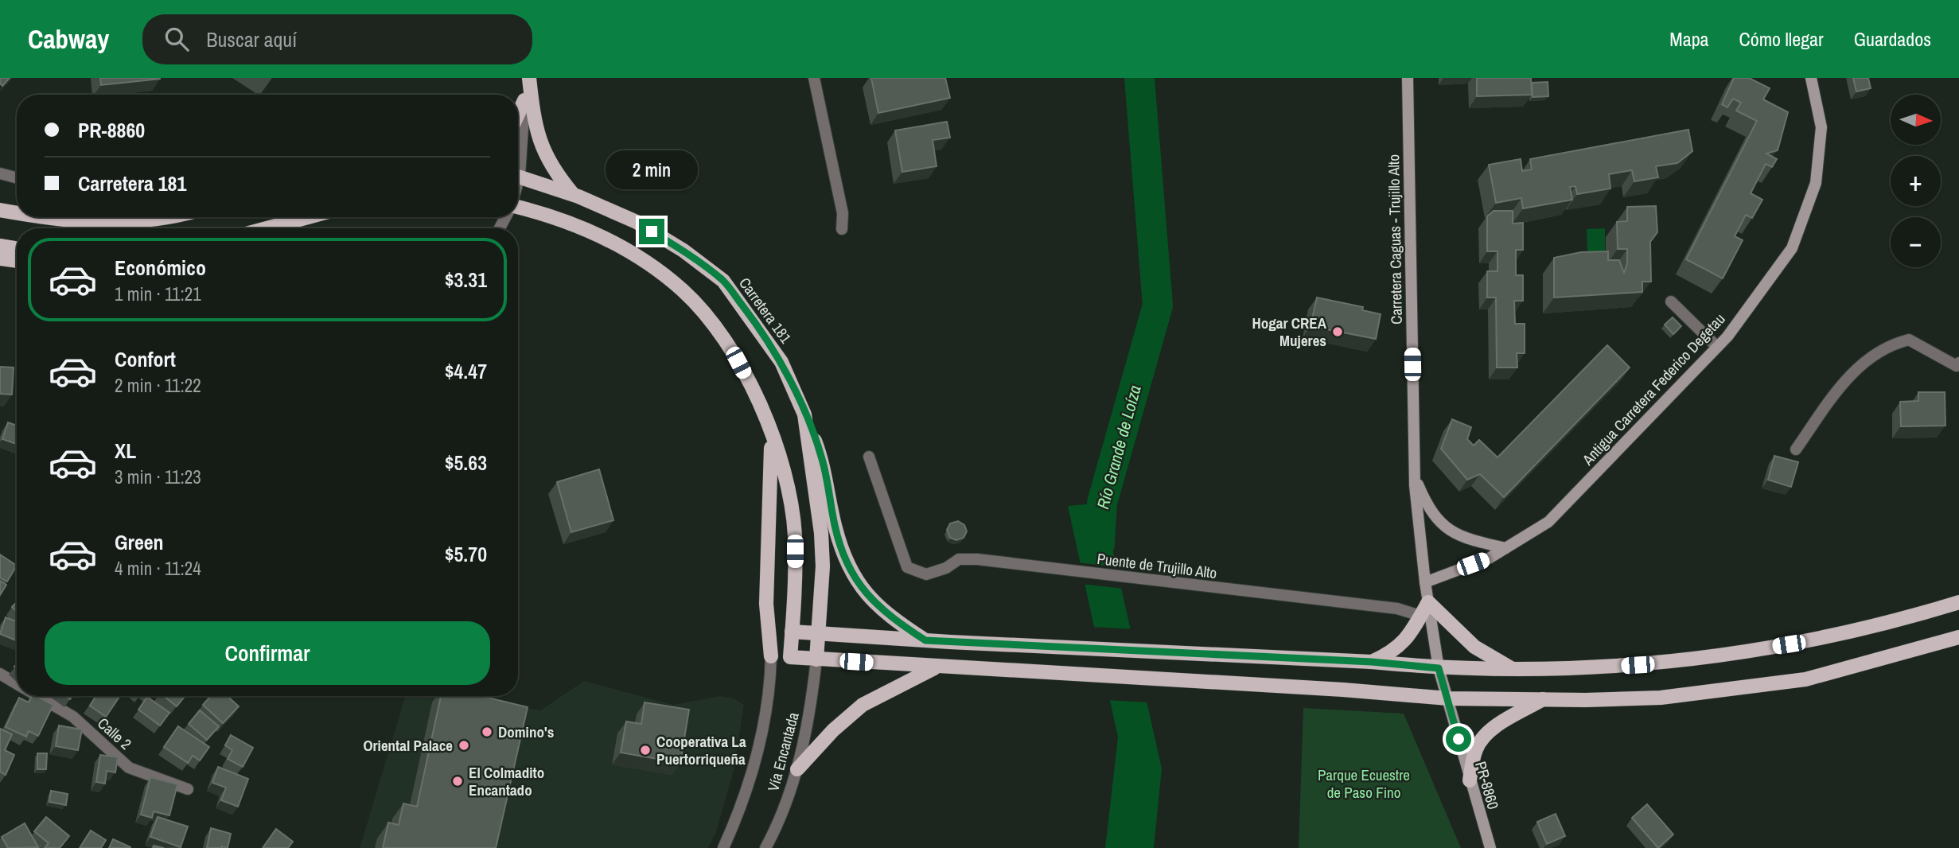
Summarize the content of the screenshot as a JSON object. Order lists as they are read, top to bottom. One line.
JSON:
{"streets":{"main road":["Carretera 181"],"street":["Carretera Caguas - Trujillo Alto","Antigua Carretera Federico Degetau","Puente de Trujillo Alto","Calle 2","Vía Encantada","PR-8860"]},"crossings":[["Carretera Caguas - Trujillo Alto","Antigua Carretera Federico Degetau"],["Carretera Caguas - Trujillo Alto","PR-8860"],["Carretera 181","Vía Encantada"]],"water":["Río Grande de Loíza"],"parks":["Parque Ecuestre de Paso Fino"],"places":["Hogar CREA Mujeres","Domino's","Oriental Palace","Cooperativa La Puertorriqueña","El Colmadito Encantado"],"north":"right","page":{"header":"Cabway","search":"Buscar aquí","nav":["Mapa","Cómo llegar","Guardados"],"map_buttons":["+","−"],"banner":["PR-8860","Carretera 181"],"bubble":"2 min","list":[{"name":"Económico","note":"1 min · 11:21","value":"$3.31"},{"name":"Confort","note":"2 min · 11:22","value":"$4.47"},{"name":"XL","note":"3 min · 11:23","value":"$5.63"},{"name":"Green","note":"4 min · 11:24","value":"$5.70"}],"buttons":"Confirmar"}}
